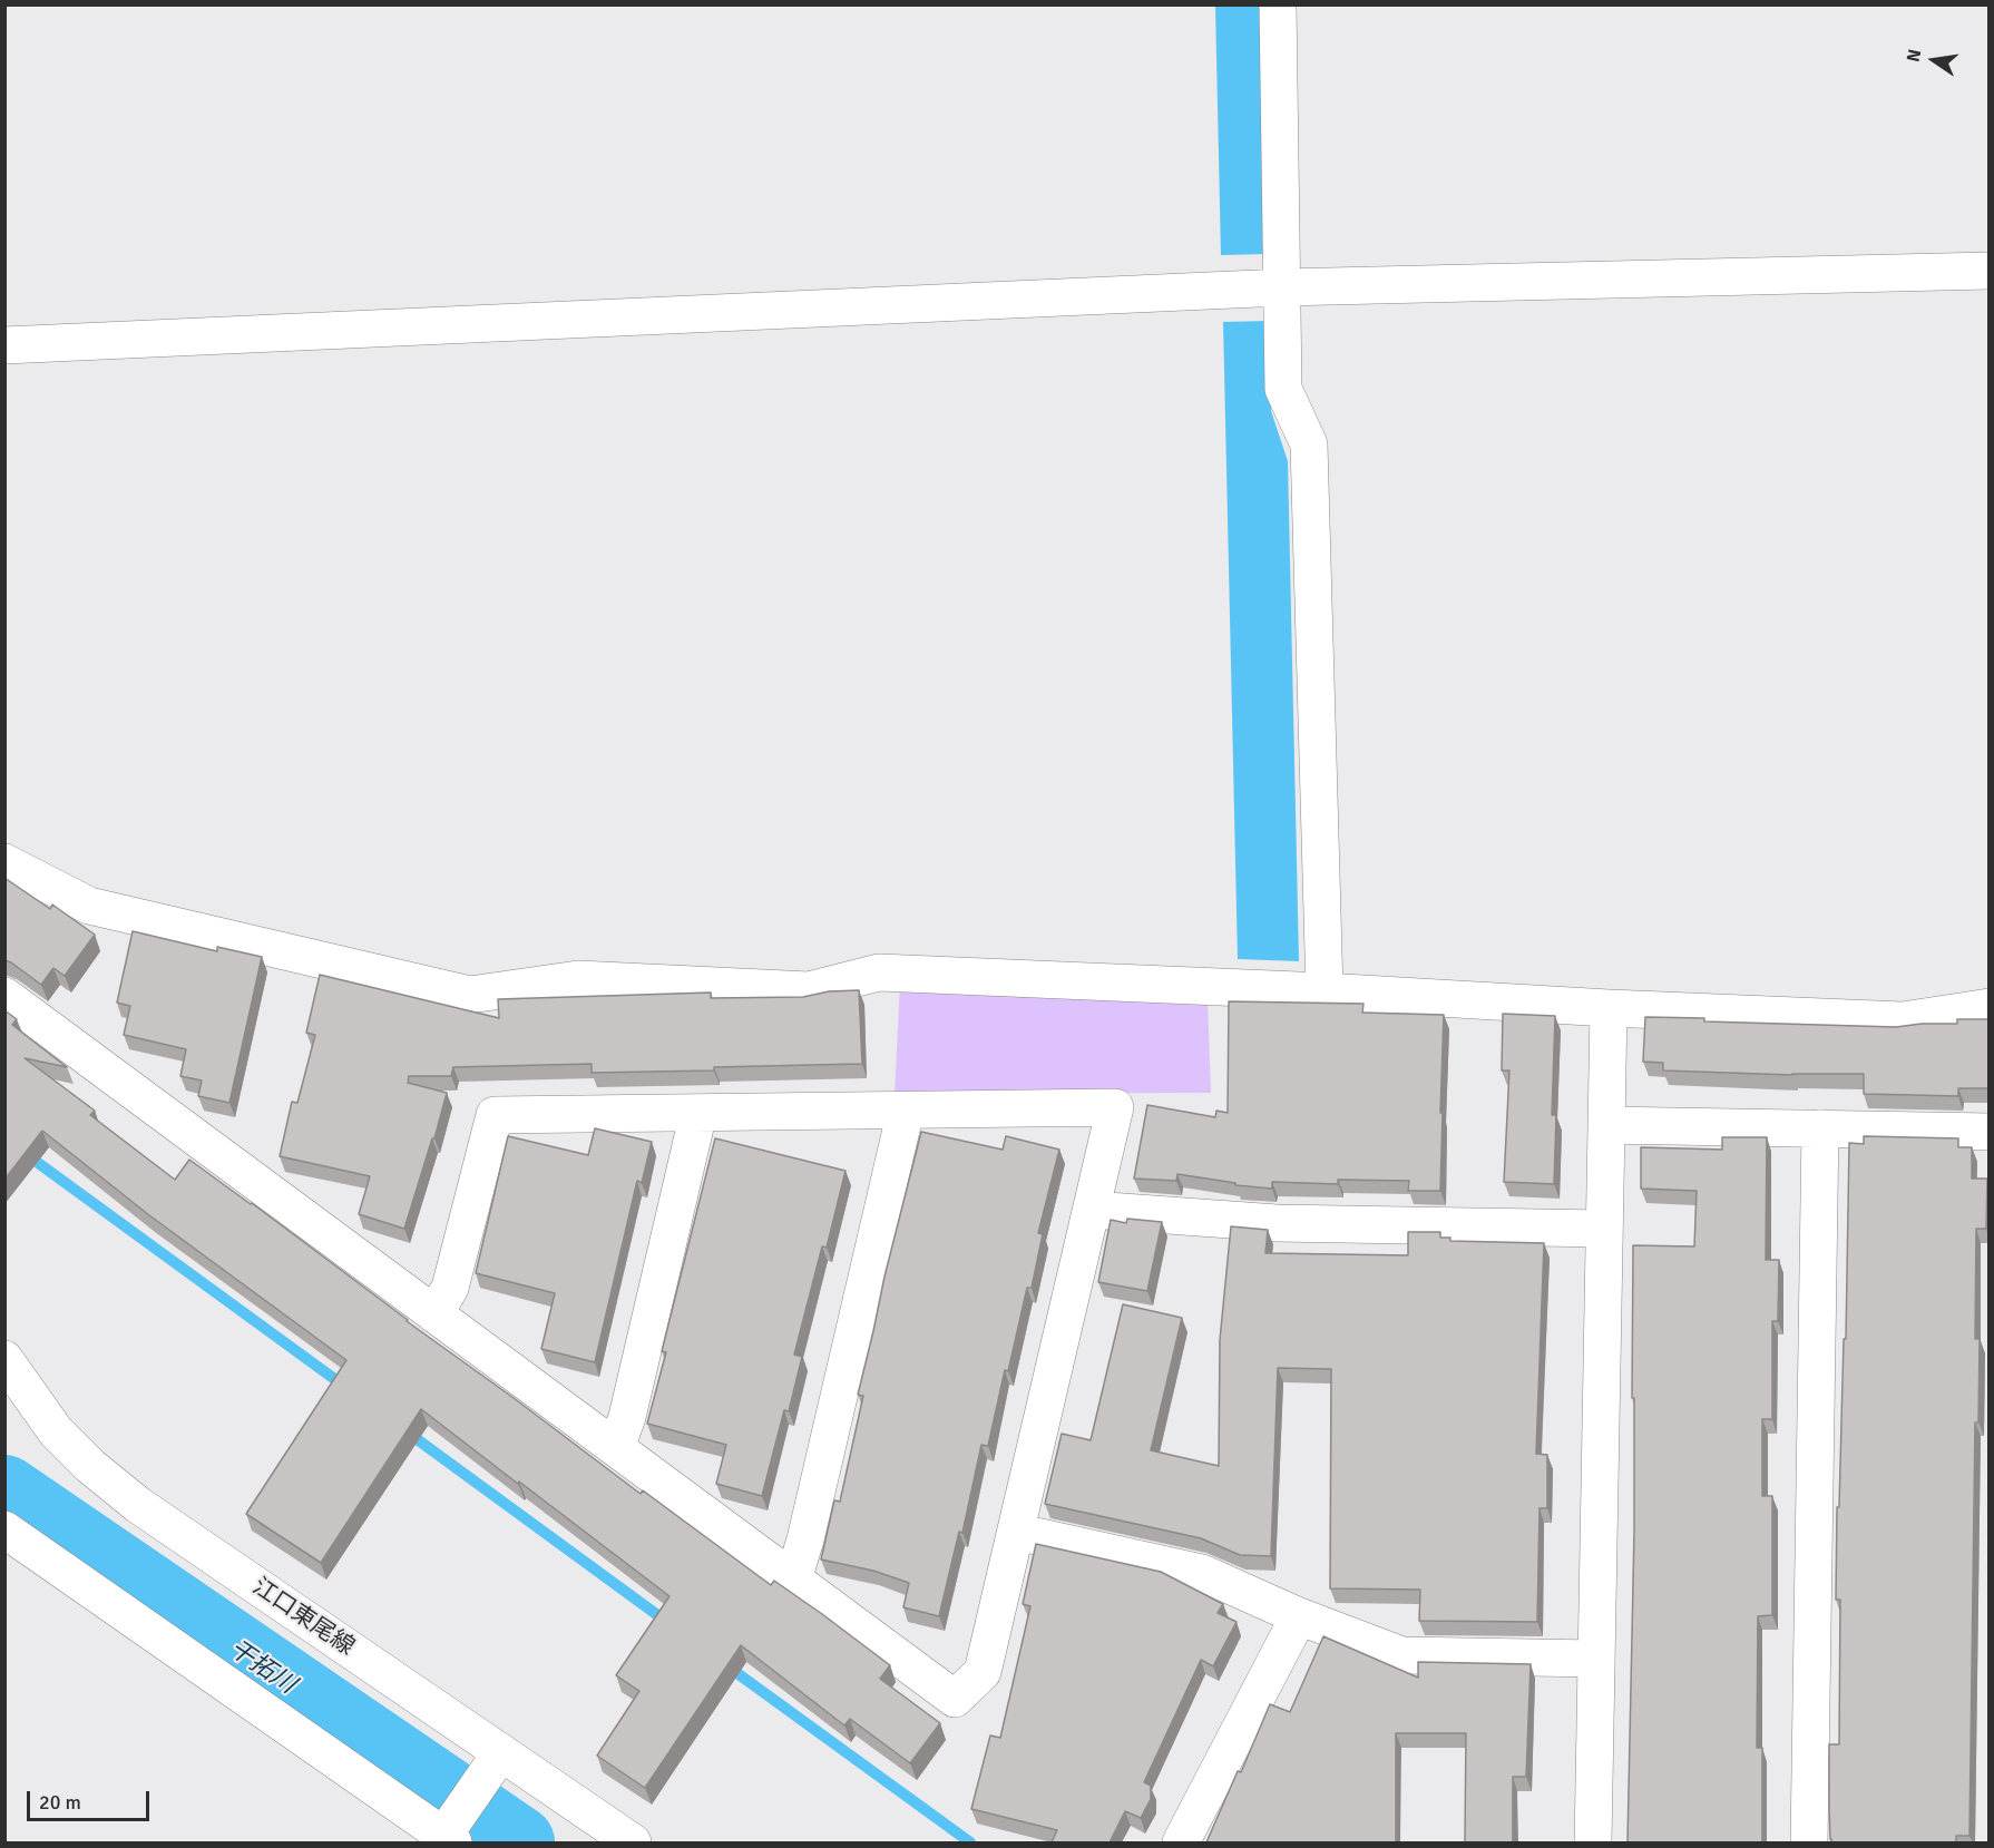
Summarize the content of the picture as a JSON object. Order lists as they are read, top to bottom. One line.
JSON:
{"streets":{"street":["江口東尾線"]},"water":["干拓川"],"scale_bar":"20 m","north":"left"}
